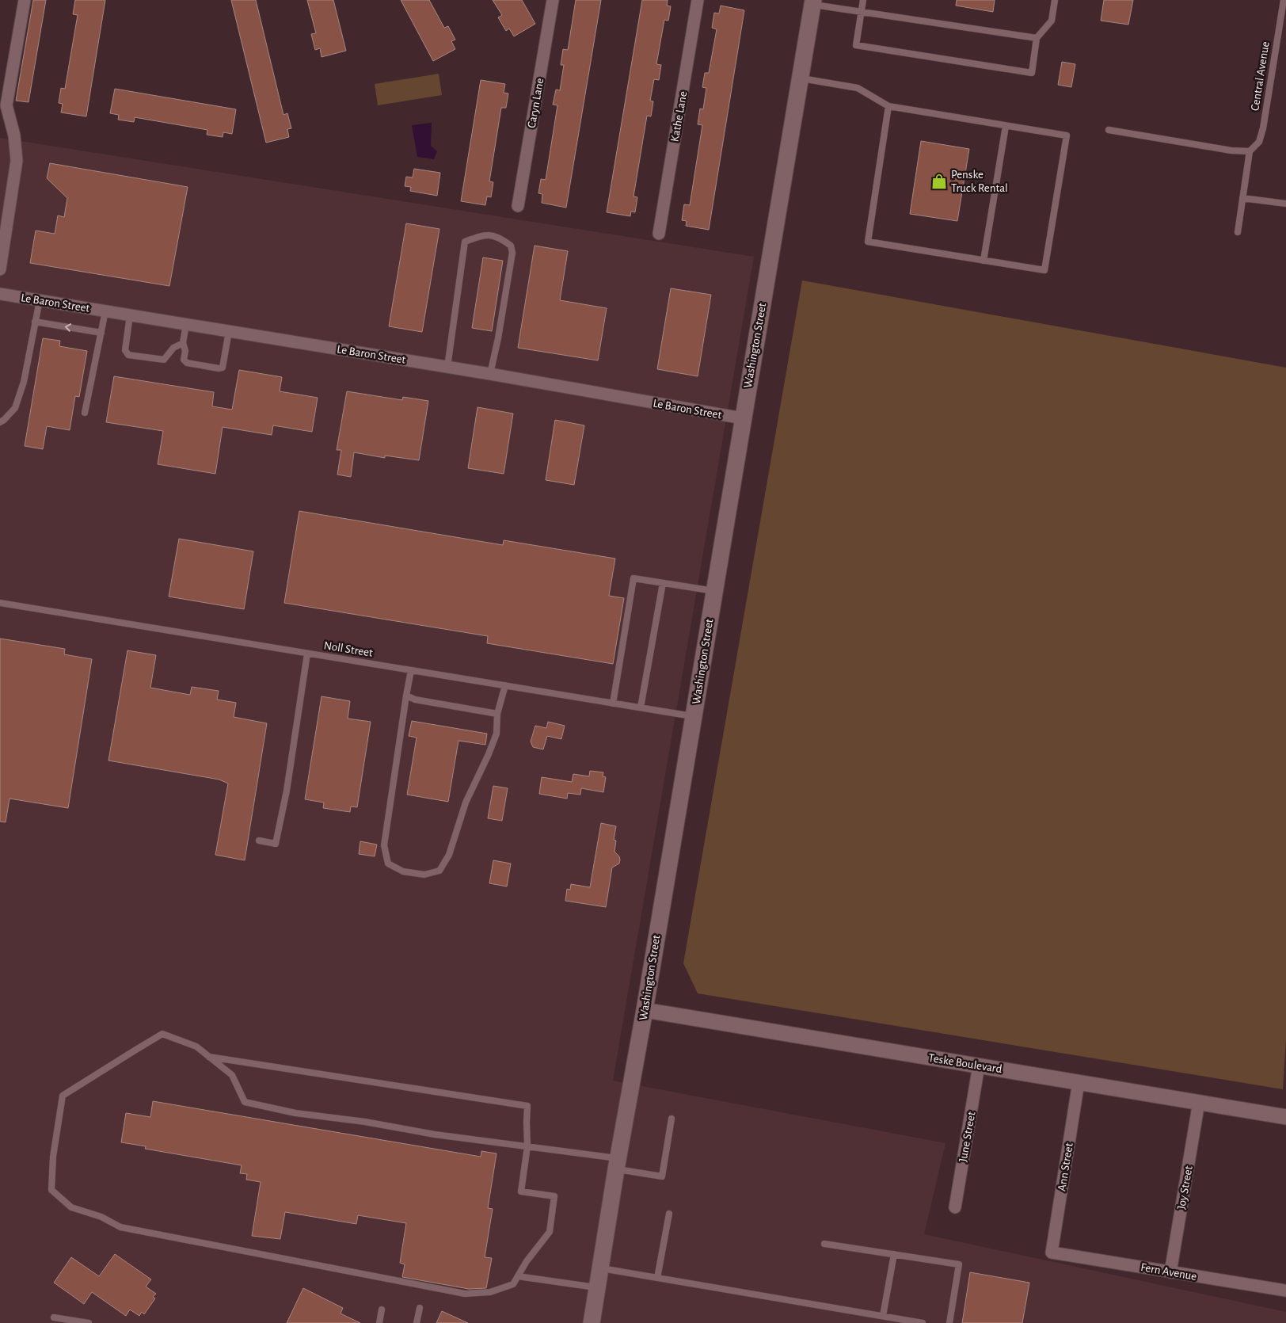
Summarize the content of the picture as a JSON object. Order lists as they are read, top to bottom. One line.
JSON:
{"streets":{"main road":["Washington Street"],"street":["Caryn Lane","Kathe Lane","Le Baron Street","Teske Boulevard","June Street","Ann Street","Joy Street","Fern Avenue"],"lane":["Central Avenue","Noll Street"]},"crossings":[["Le Baron Street","Washington Street"],["Washington Street","Noll Street"],["Washington Street","Teske Boulevard"],["Teske Boulevard","June Street"],["Teske Boulevard","Ann Street"],["Teske Boulevard","Joy Street"],["Ann Street","Fern Avenue"],["Joy Street","Fern Avenue"]],"places":{"shop":["Penske Truck Rental"]}}
